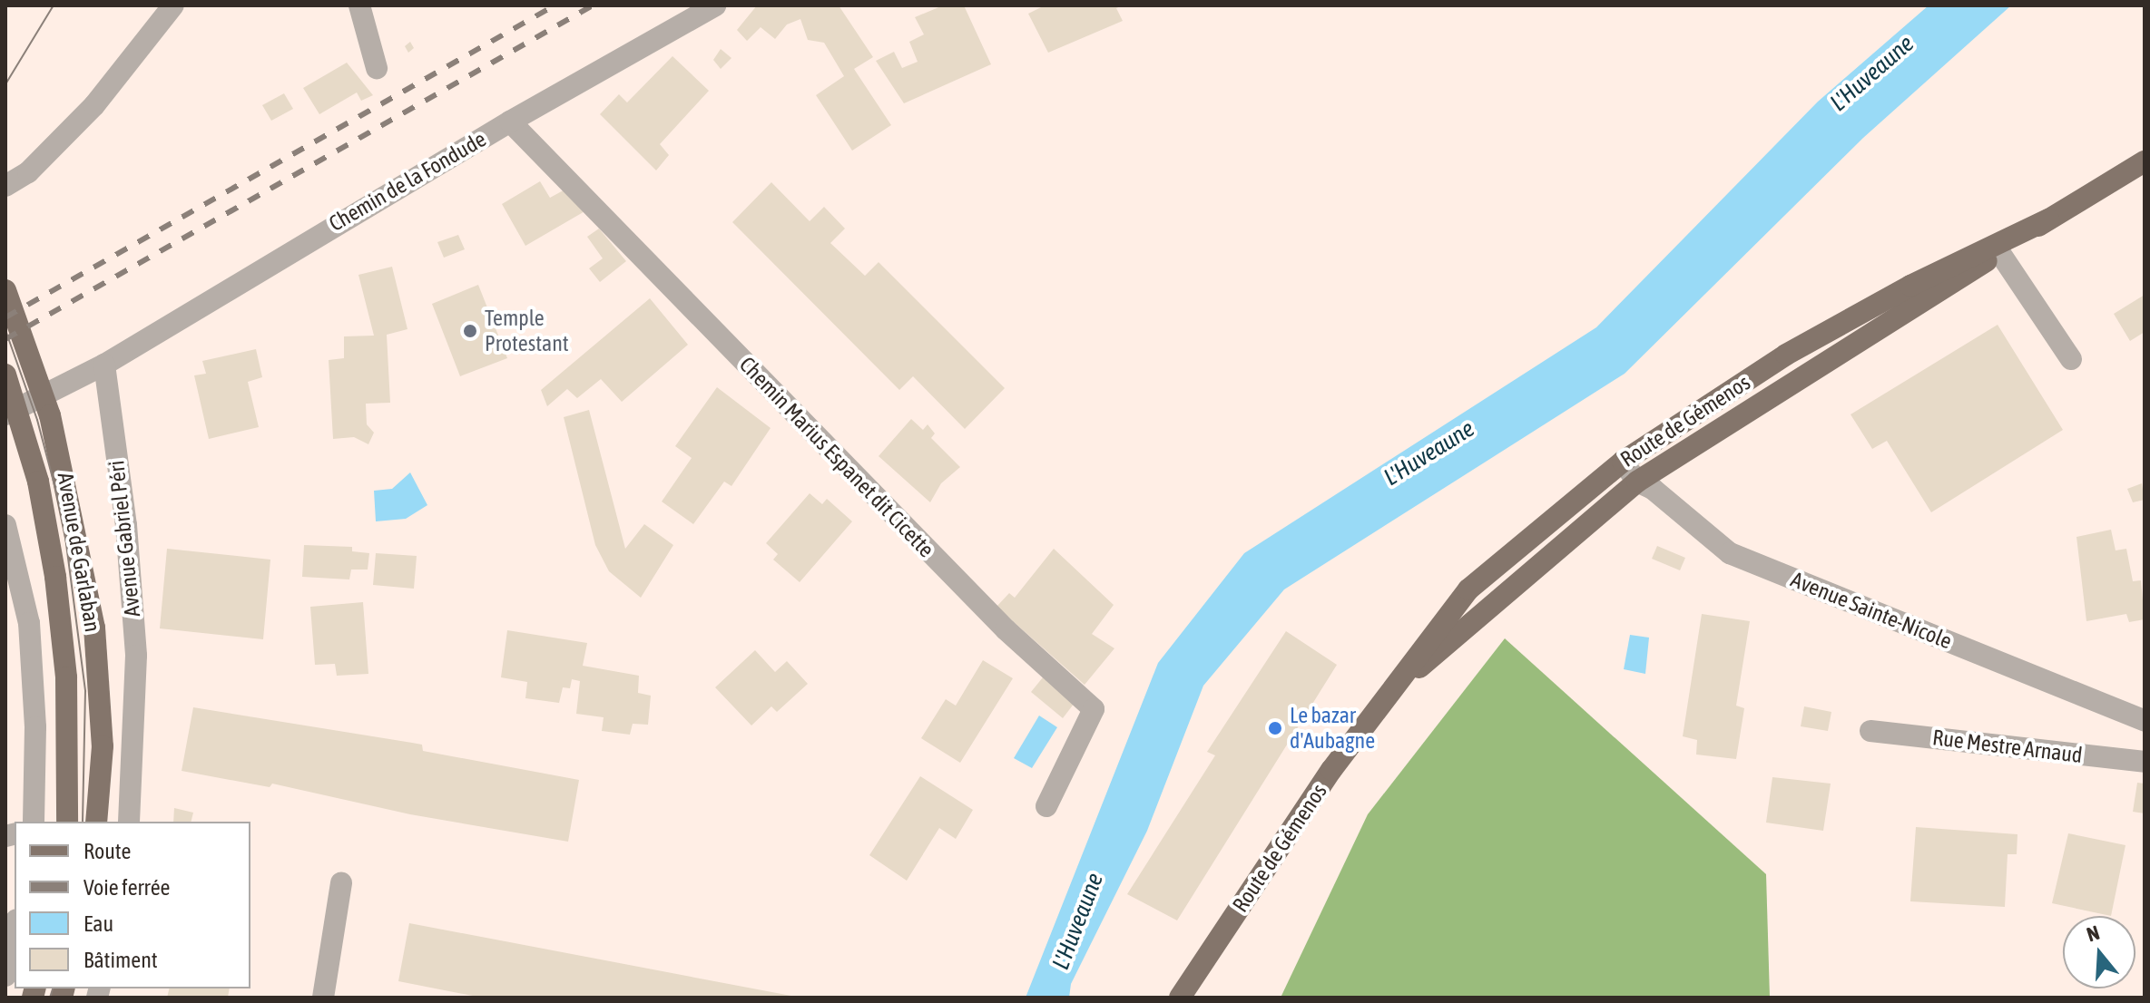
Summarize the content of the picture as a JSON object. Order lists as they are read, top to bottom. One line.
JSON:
{"streets":{"main road":["Route de Gémenos","Avenue de Garlaban"],"street":["Chemin de la Fondude","Chemin Marius Espanet dit Cicette","Avenue Gabriel Péri","Avenue Sainte-Nicole","Rue Mestre Arnaud"]},"crossings":[["Chemin de la Fondude","Chemin Marius Espanet dit Cicette"],["Chemin de la Fondude","Avenue Gabriel Péri"],["Route de Gémenos","Avenue Sainte-Nicole"]],"water":["L'Huveaune"],"places":["Temple Protestant","Le bazar d'Aubagne"],"legend":["Route","Voie ferrée","Eau","Bâtiment"],"north":"top"}
